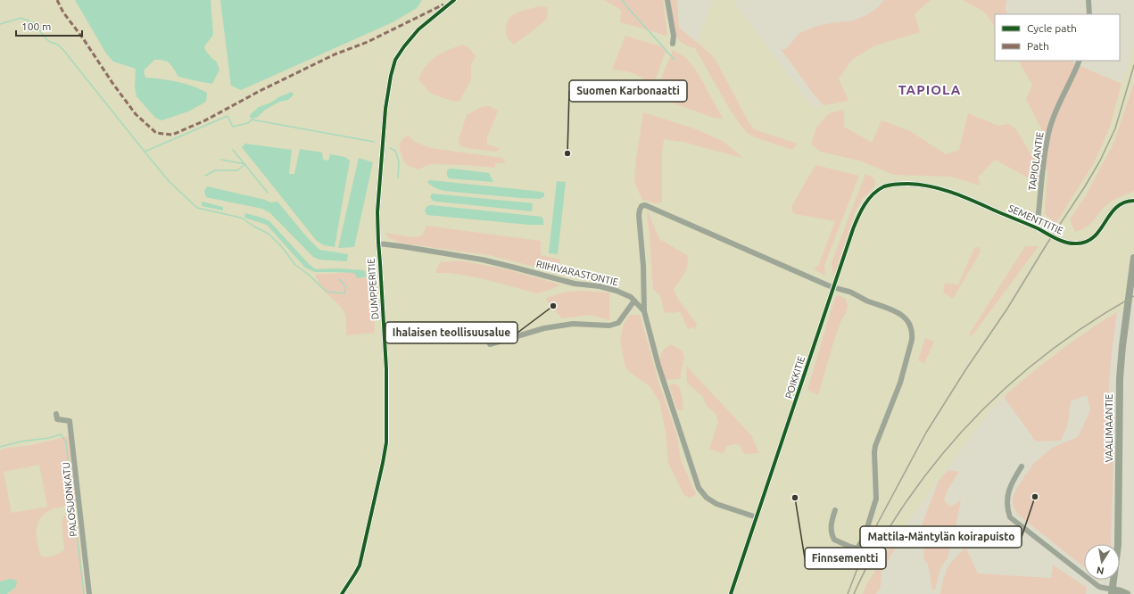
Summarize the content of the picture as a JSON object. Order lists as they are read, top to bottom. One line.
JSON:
{"streets":{"main road":["VAALIMAANTIE"],"street":["TAPIOLANTIE","SEMENTTITIE","RIIHIVARASTONTIE","DUMPPERITIE","POIKKITIE","PALOSUONKATU"]},"crossings":[["TAPIOLANTIE","SEMENTTITIE"],["SEMENTTITIE","POIKKITIE"],["RIIHIVARASTONTIE","DUMPPERITIE"],["RIIHIVARASTONTIE","POIKKITIE"]],"districts":["TAPIOLA"],"places":["Suomen Karbonaatti","Ihalaisen teollisuusalue","Mattila-Mäntylän koirapuisto","Finnsementti"],"legend":["Cycle path","Path"],"scale_bar":"100 m","north":"bottom"}
